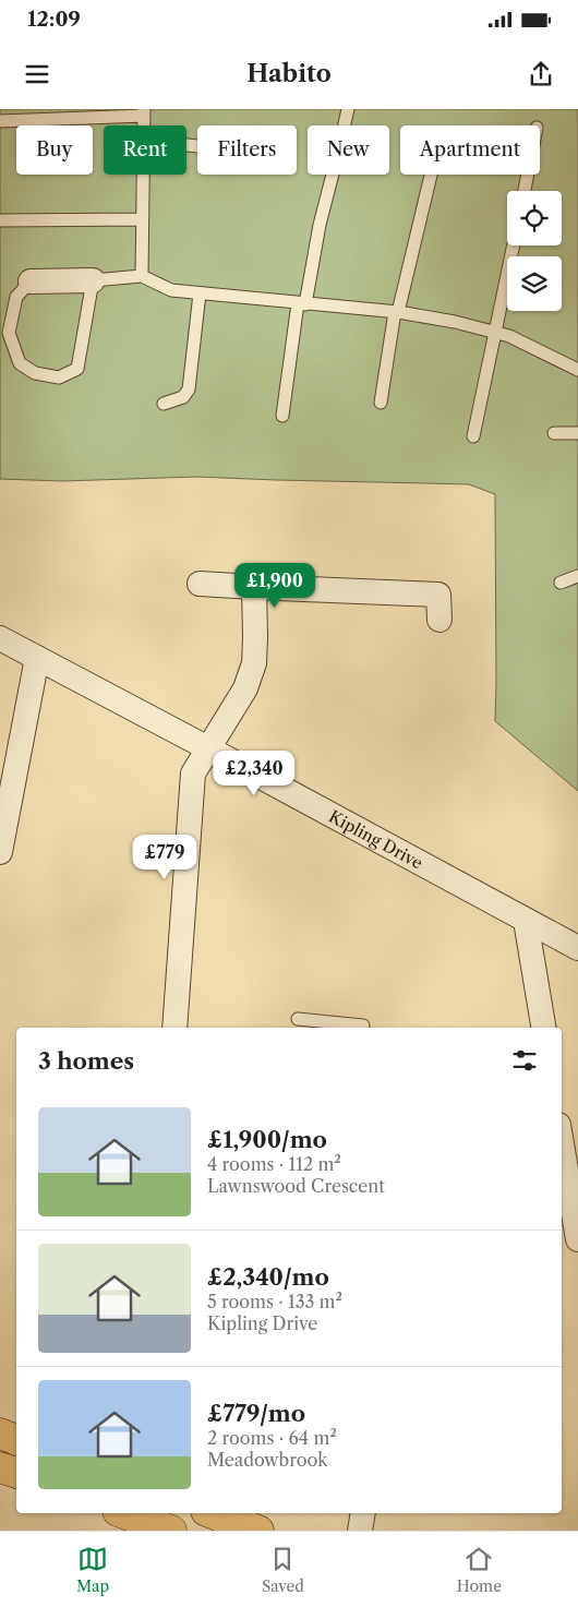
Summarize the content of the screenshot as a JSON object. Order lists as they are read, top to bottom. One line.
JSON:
{"streets":{"street":["Kipling Drive"]},"page":{"status":"12:09","header":"Habito","chip":["Buy","Rent","Filters","New","Apartment"],"price":["£1,900","£2,340","£779"],"heading":"3 homes","list":[{"name":"£1,900/mo","note":"4 rooms · 112 m² · Lawnswood Crescent"},{"name":"£2,340/mo","note":"5 rooms · 133 m² · Kipling Drive"},{"name":"£779/mo","note":"2 rooms · 64 m² · Meadowbrook"}],"tabs":["Map","Saved","Home"]}}
